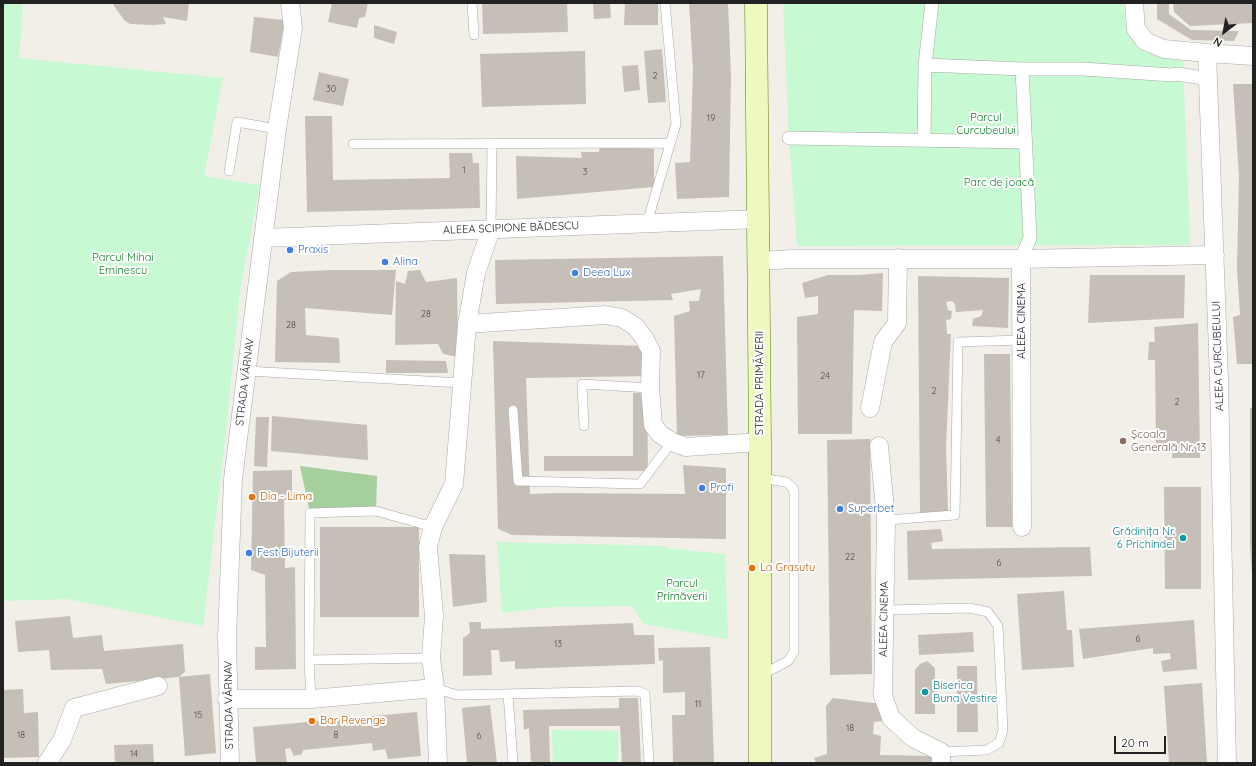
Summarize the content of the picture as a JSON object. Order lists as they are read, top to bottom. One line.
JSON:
{"streets":{"main road":["STRADA PRIMĂVERII"],"street":["ALEEA SCIPIONE BĂDESCU","ALEEA CINEMA","ALEEA CURCUBEULUI","STRADA VÂRNAV"]},"crossings":[["ALEEA SCIPIONE BĂDESCU","STRADA VÂRNAV"],["ALEEA SCIPIONE BĂDESCU","STRADA PRIMĂVERII"]],"parks":["Parcul Curcubeului","Parc de joacă","Parcul Mihai Eminescu","Parcul Primăverii"],"places":["Praxis","Alina","Deea Lux","Școala Generală Nr. 13","Profi","Dia - Lima","Superbet","Grădinița Nr. 6 Prichindel","Fest Bijuterii","La Grasutu","Biserica Buna Vestire","Bar Revenge"],"house_numbers":["2","30","19","1","3","28","28","17","24","2","2","4","22","6","6","13","11","15","18","18","8","6","14"],"scale_bar":"20 m","north":"bottom left"}
